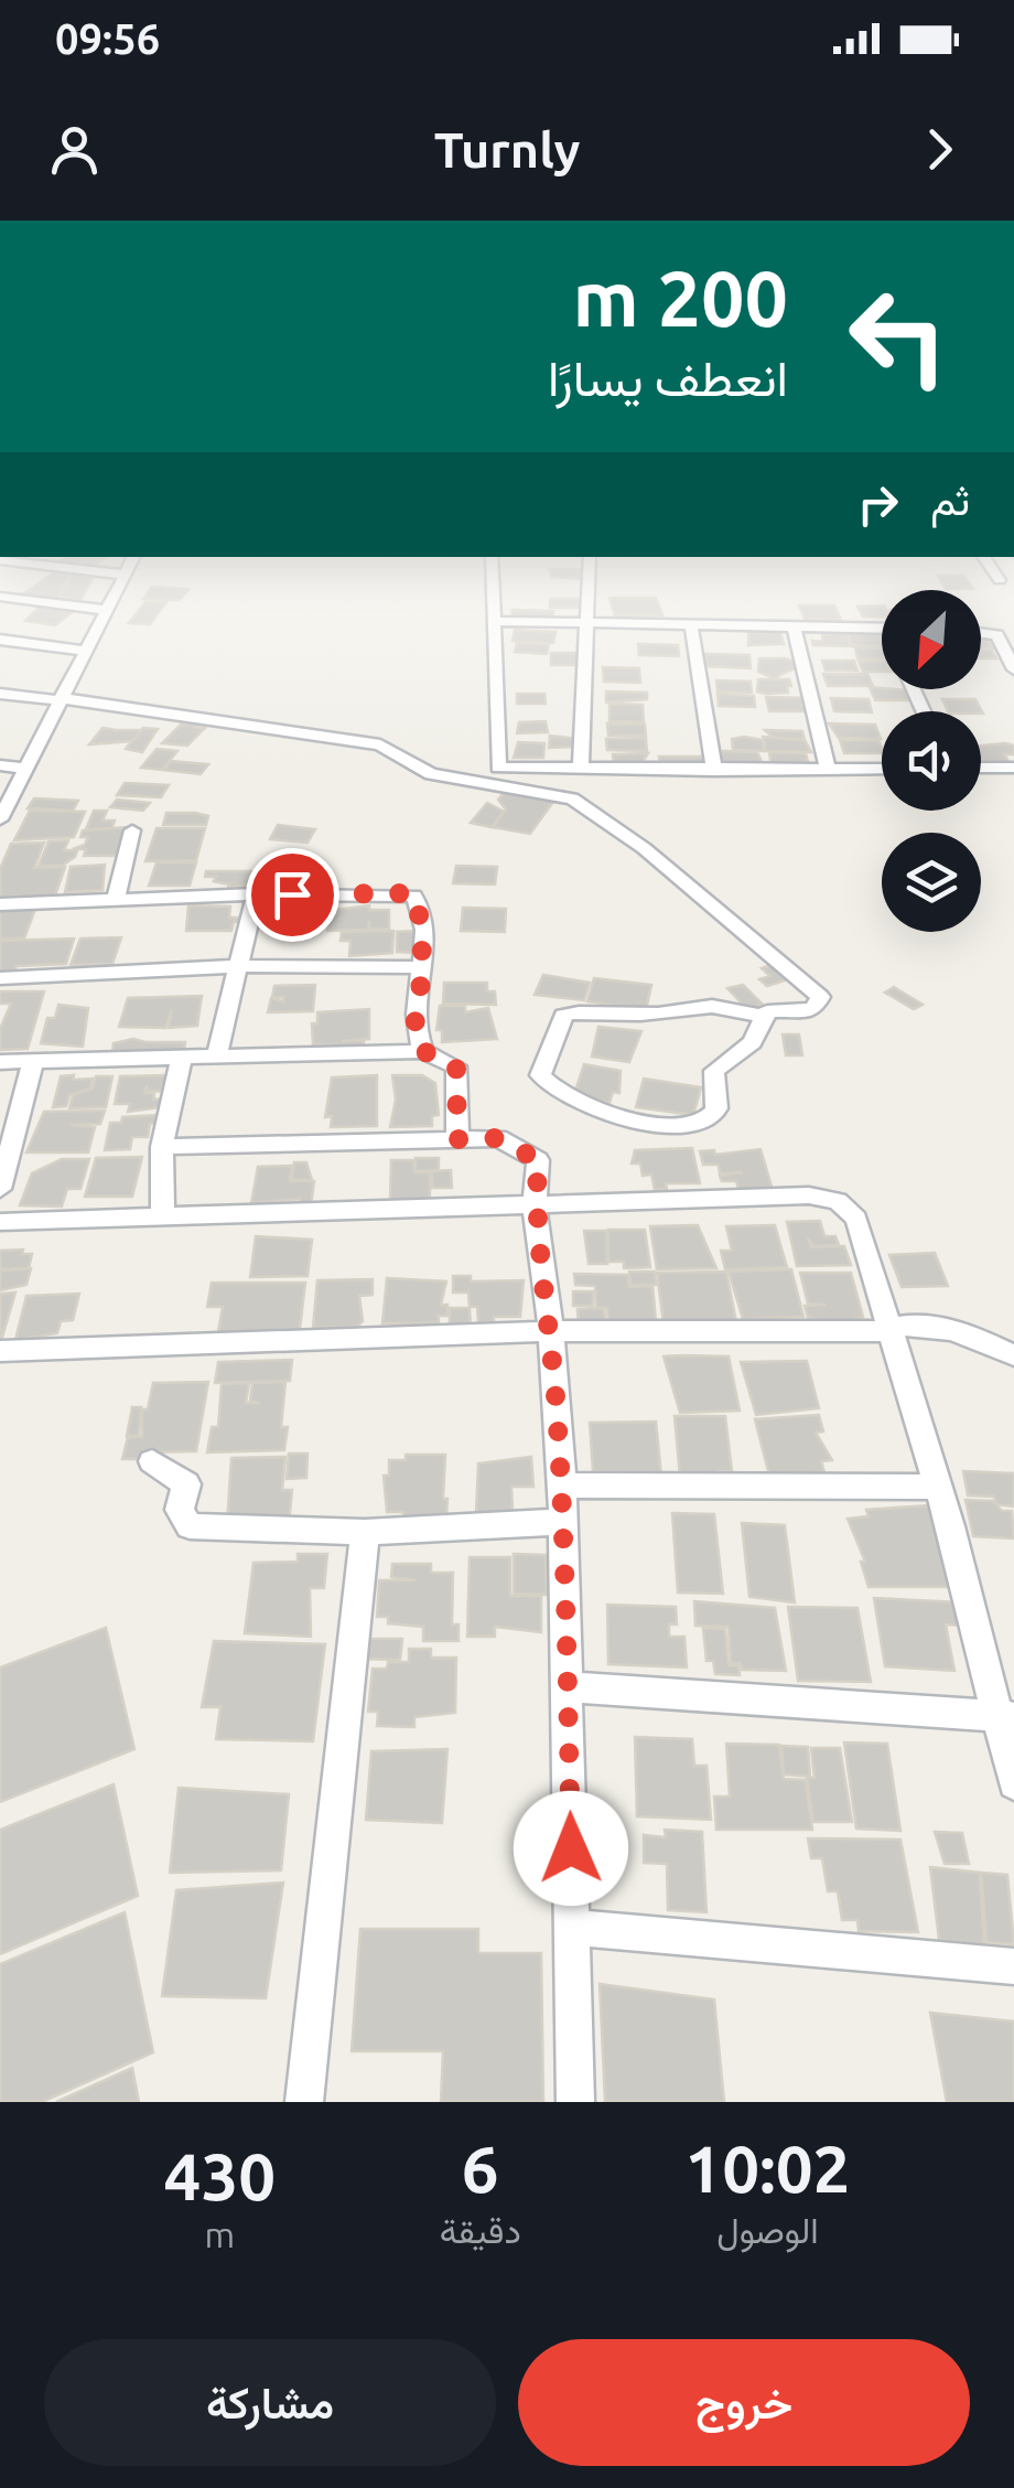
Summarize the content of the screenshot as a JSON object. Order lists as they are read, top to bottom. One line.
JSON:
{"north":"bottom left","page":{"status":"09:56","header":"Turnly","turn":["200 m","انعطف يسارًا"],"then":"ثم","eta":["10:02","الوصول","6","دقيقة","430","m"],"buttons":["خروج","مشاركة"]}}
